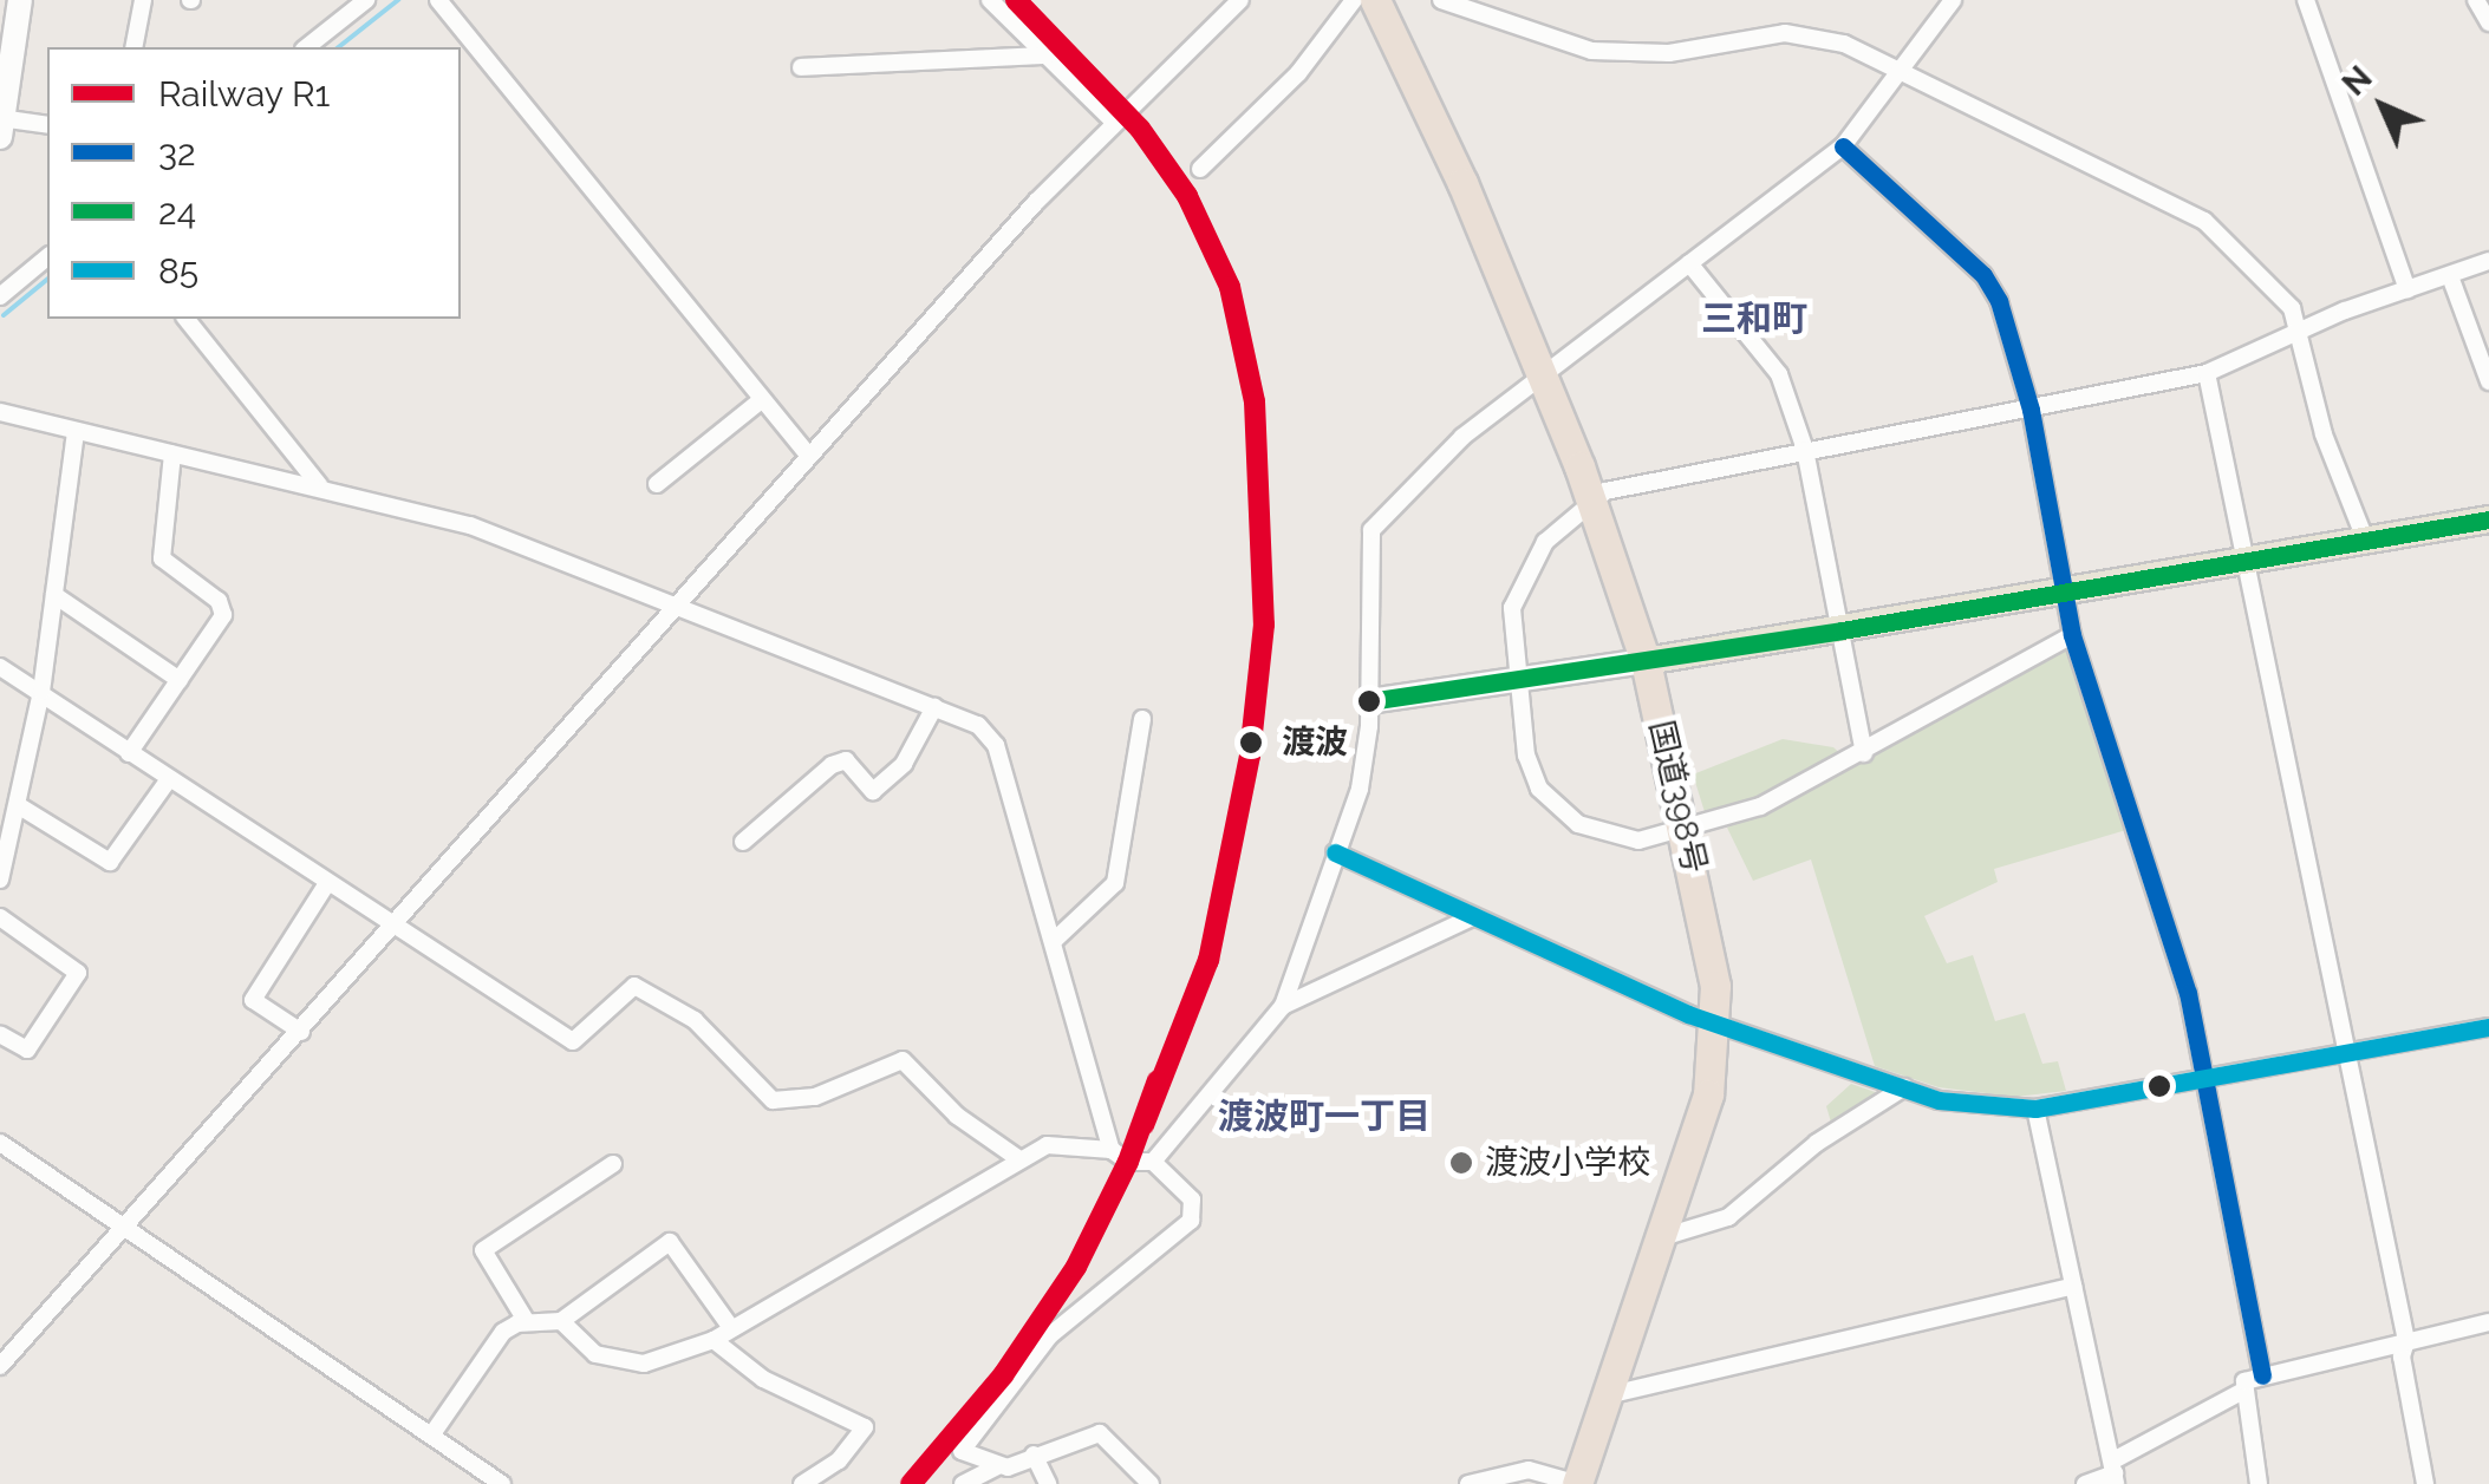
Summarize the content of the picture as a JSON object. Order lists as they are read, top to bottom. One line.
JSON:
{"streets":{"highway":["国道398号"]},"districts":["三和町","渡波町一丁目"],"places":["渡波","渡波小学校"],"lines":["rail line R1","transit line 32","transit line 24","transit line 85"],"legend":["Railway R1","32","24","85"],"north":"top left"}
